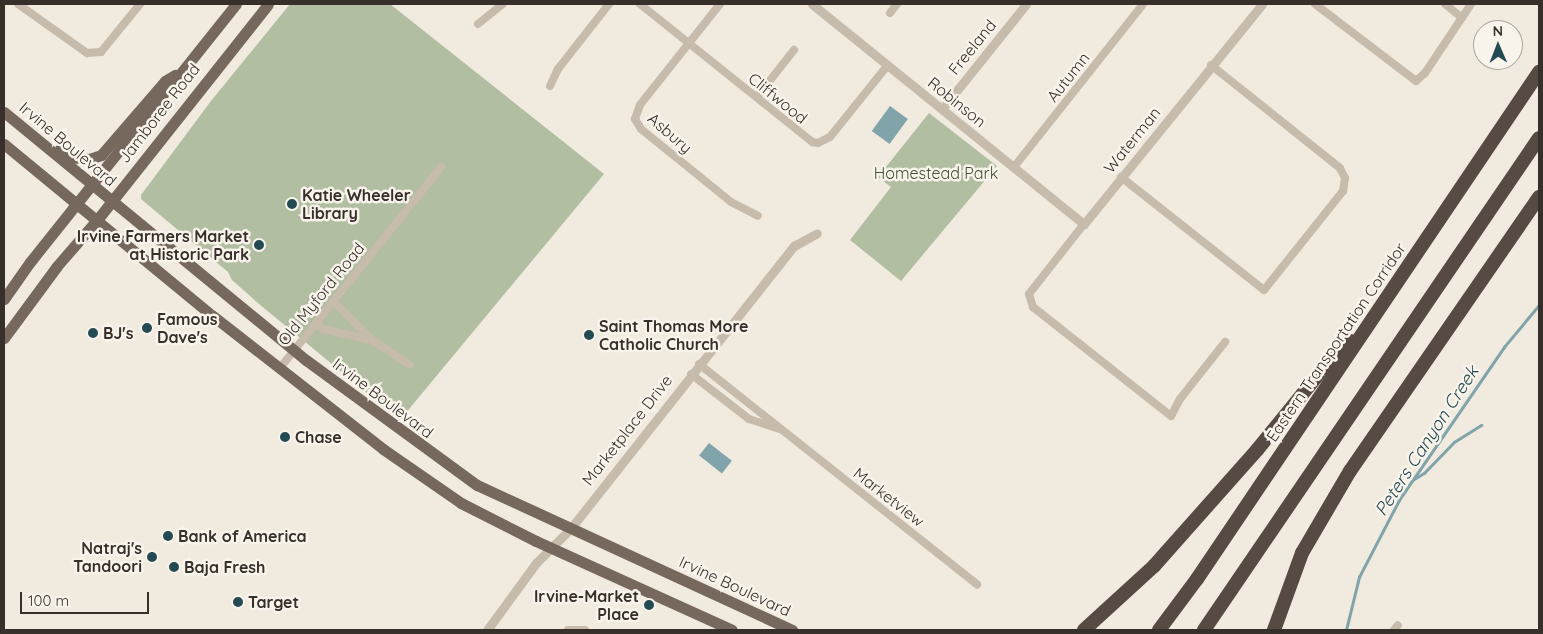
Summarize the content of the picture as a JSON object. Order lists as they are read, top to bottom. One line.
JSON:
{"streets":{"highway":["Eastern Transportation Corridor"],"main road":["Jamboree Road","Irvine Boulevard"],"street":["Freeland","Autumn","Cliffwood","Robinson","Asbury","Waterman","Old Myford Road","Marketplace Drive","Marketview"]},"crossings":[["Freeland","Robinson"],["Autumn","Robinson"],["Cliffwood","Robinson"],["Cliffwood","Asbury"],["Robinson","Waterman"],["Jamboree Road","Irvine Boulevard"],["Irvine Boulevard","Old Myford Road"],["Irvine Boulevard","Marketplace Drive"],["Marketplace Drive","Marketview"]],"water":["Peters Canyon Creek"],"parks":["Homestead Park"],"places":["Katie Wheeler Library","Irvine Farmers Market at Historic Park","Famous Dave's","BJ's","Saint Thomas More Catholic Church","Chase","Bank of America","Natraj's Tandoori","Baja Fresh","Target","Irvine-Market Place"],"scale_bar":"100 m","north":"top"}
